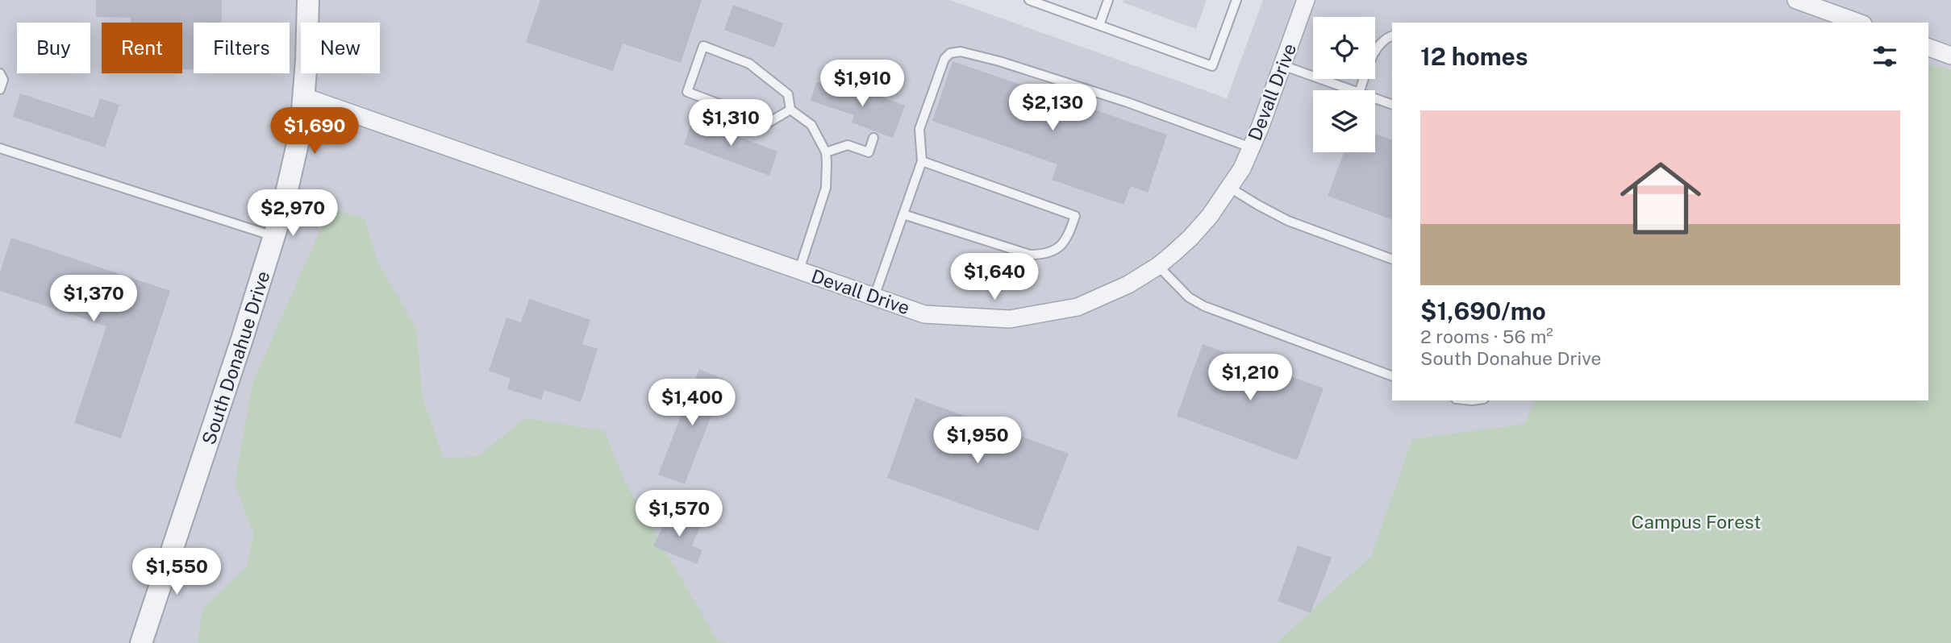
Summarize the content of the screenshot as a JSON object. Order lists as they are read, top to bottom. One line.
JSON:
{"streets":{"street":["Devall Drive","South Donahue Drive"]},"crossings":[["Devall Drive","South Donahue Drive"]],"parks":["Campus Forest"],"page":{"chip":["Buy","Rent","Filters","New"],"heading":"12 homes","price":["$1,910","$2,130","$1,310","$1,690","$2,970","$1,640","$1,370","$1,210","$1,400","$1,950","$1,570","$1,550"],"list":[{"name":"$1,690/mo","note":"2 rooms · 56 m² · South Donahue Drive"}]}}
